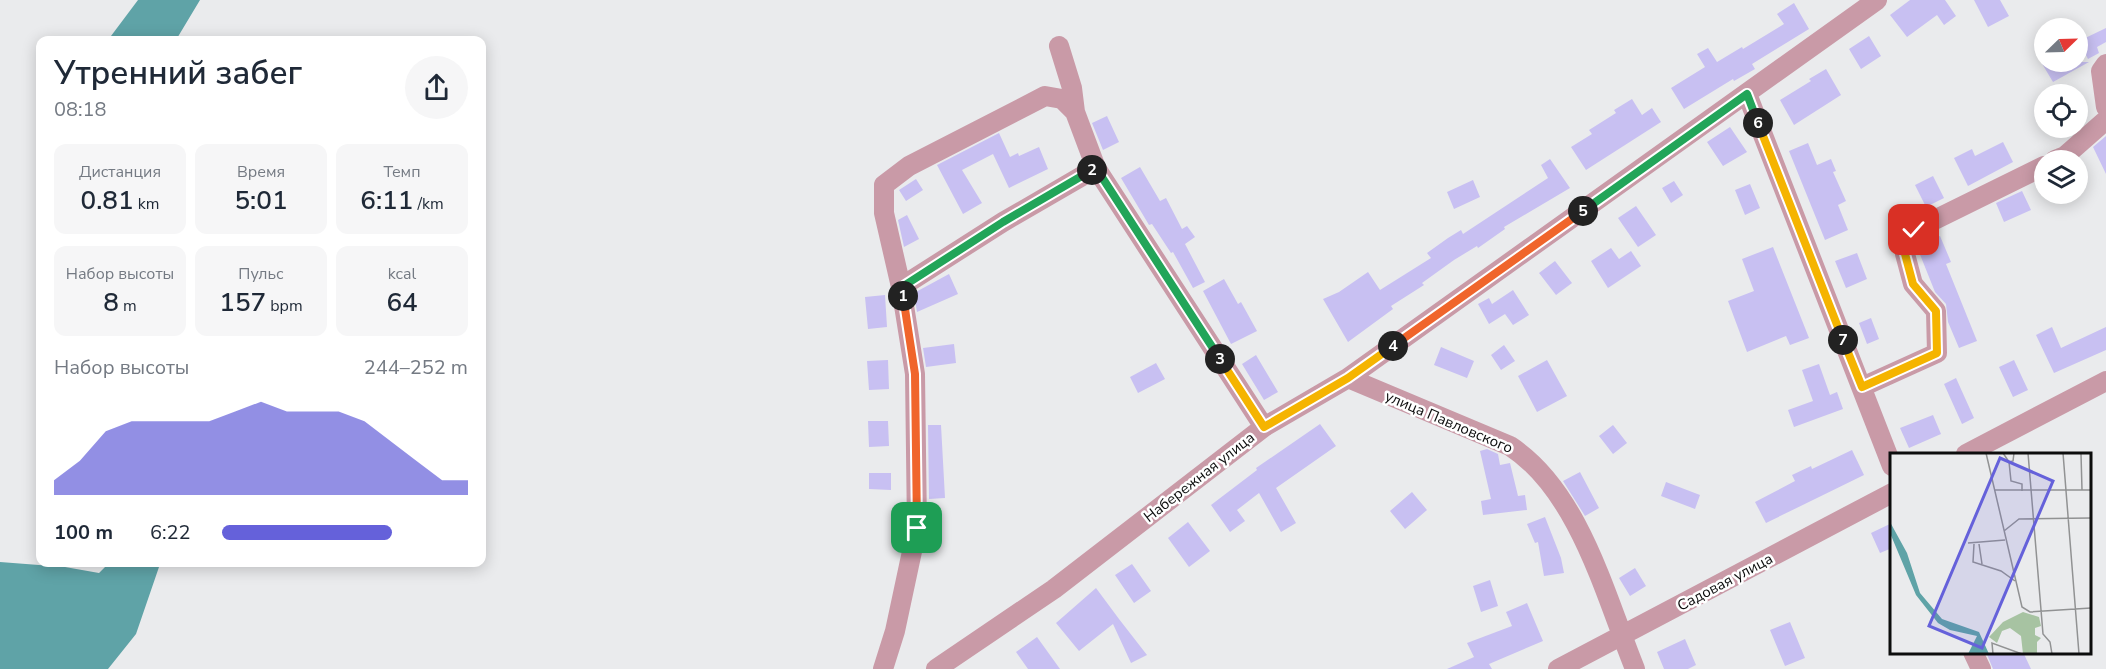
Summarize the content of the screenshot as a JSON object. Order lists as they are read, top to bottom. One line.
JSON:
{"streets":{"street":["улица Павловского","Набережная улица","Садовая улица"]},"crossings":[["улица Павловского","Набережная улица"],["улица Павловского","Садовая улица"]],"north":"top right","page":{"heading":["Утренний забег","08:18"],"pins":["6","2","5","1","7","4","3"],"stats":[["Дистанция","0.81 km"],["Время","5:01"],["Темп","6:11 /km"],["Набор высоты","8 m"],["Пульс","157 bpm"],["kcal","64"]],"chart":["Набор высоты","244–252 m"],"list":[{"name":"100 m","note":"6:22"}]}}
